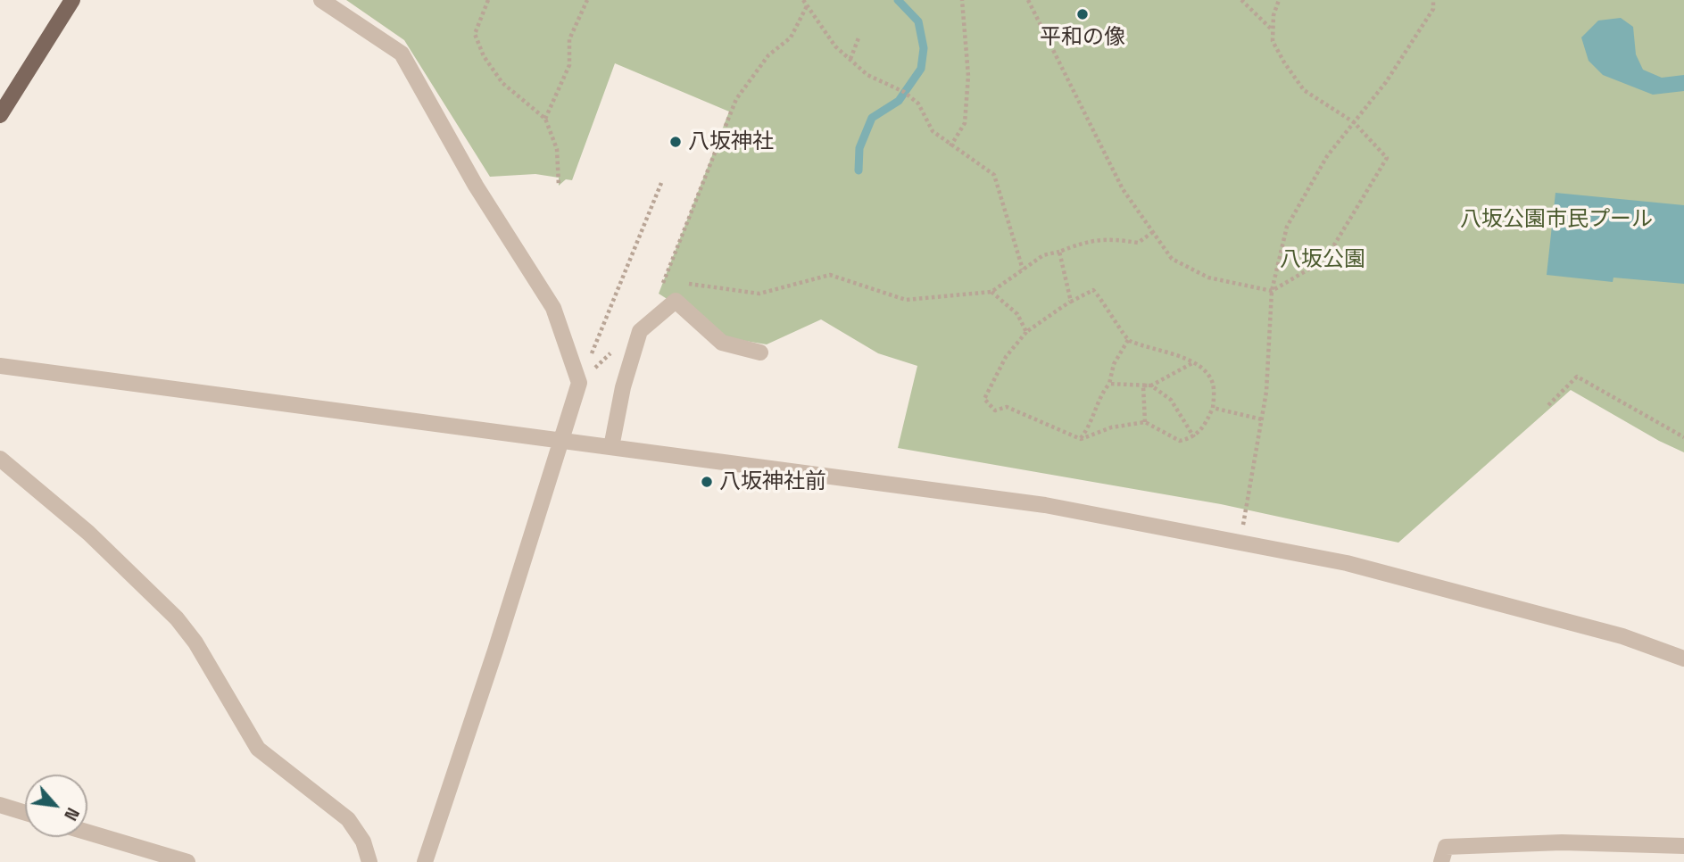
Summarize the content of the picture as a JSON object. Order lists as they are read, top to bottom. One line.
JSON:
{"parks":["八坂公園市民プール","八坂公園"],"places":["平和の像","八坂神社","八坂神社前"],"north":"bottom right"}
